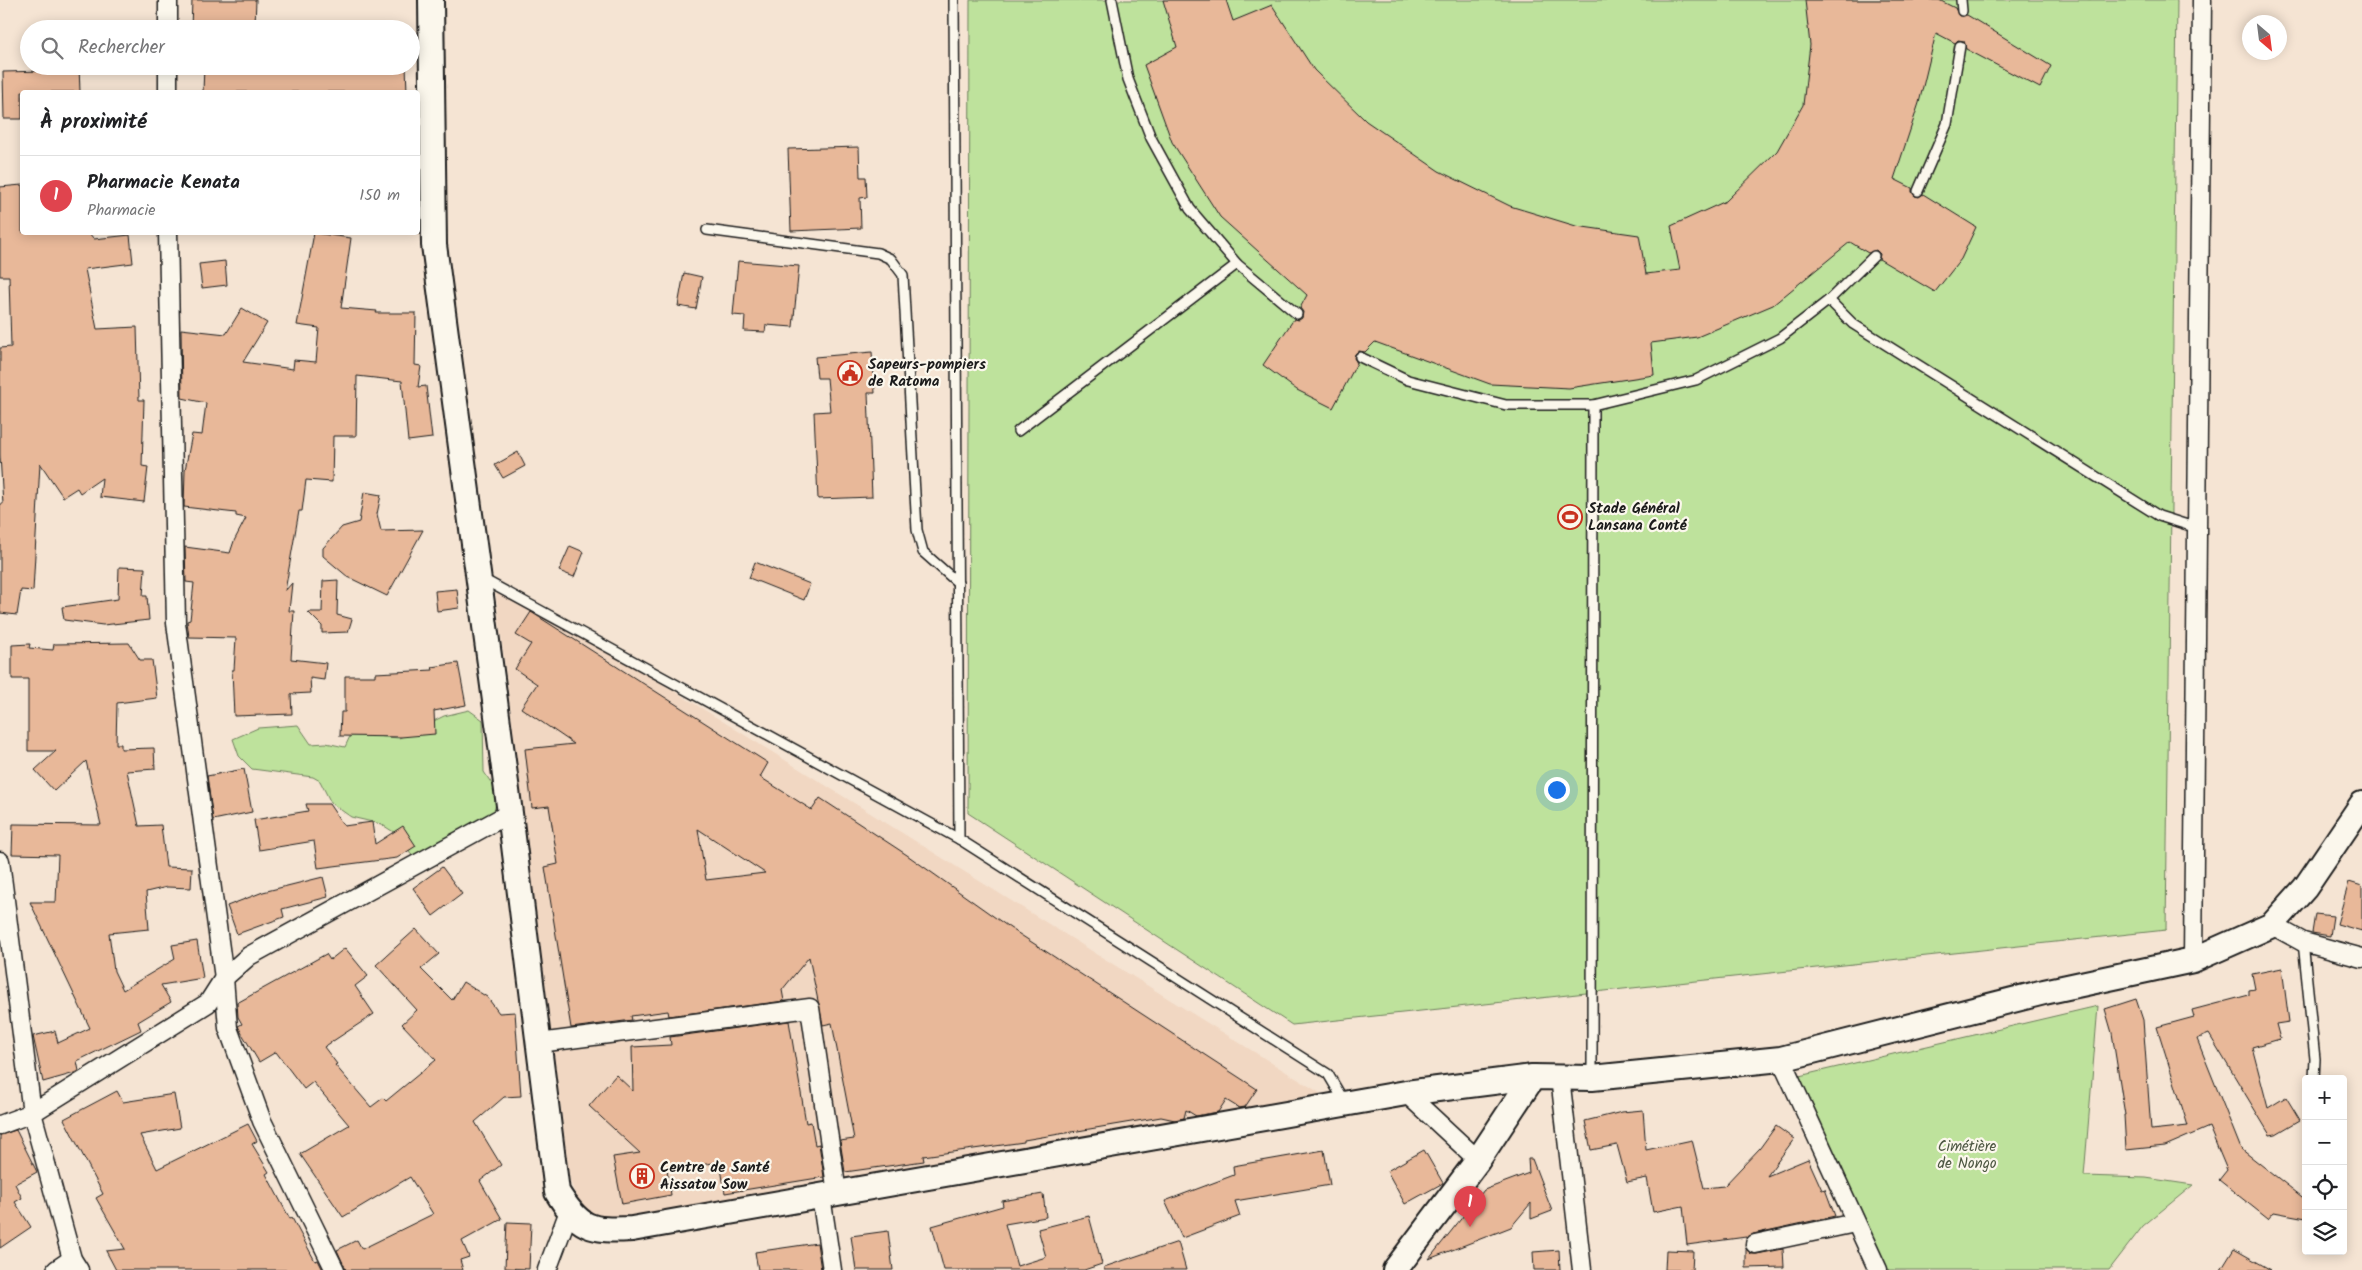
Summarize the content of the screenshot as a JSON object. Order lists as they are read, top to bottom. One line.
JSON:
{"parks":["Cimétière de Nongo"],"places":{"public building":["Sapeurs-pompiers de Ratoma"],"sports":["Stade Général Lansana Conté"],"building":["Centre de Santé Aissatou Sow"]},"north":"bottom right","page":{"search":"Rechercher","heading":"À proximité","list":[{"mark":"1","name":"Pharmacie Kenata","note":"Pharmacie","value":"150 m"}],"map_buttons":["+","−"],"pins":"1"}}
